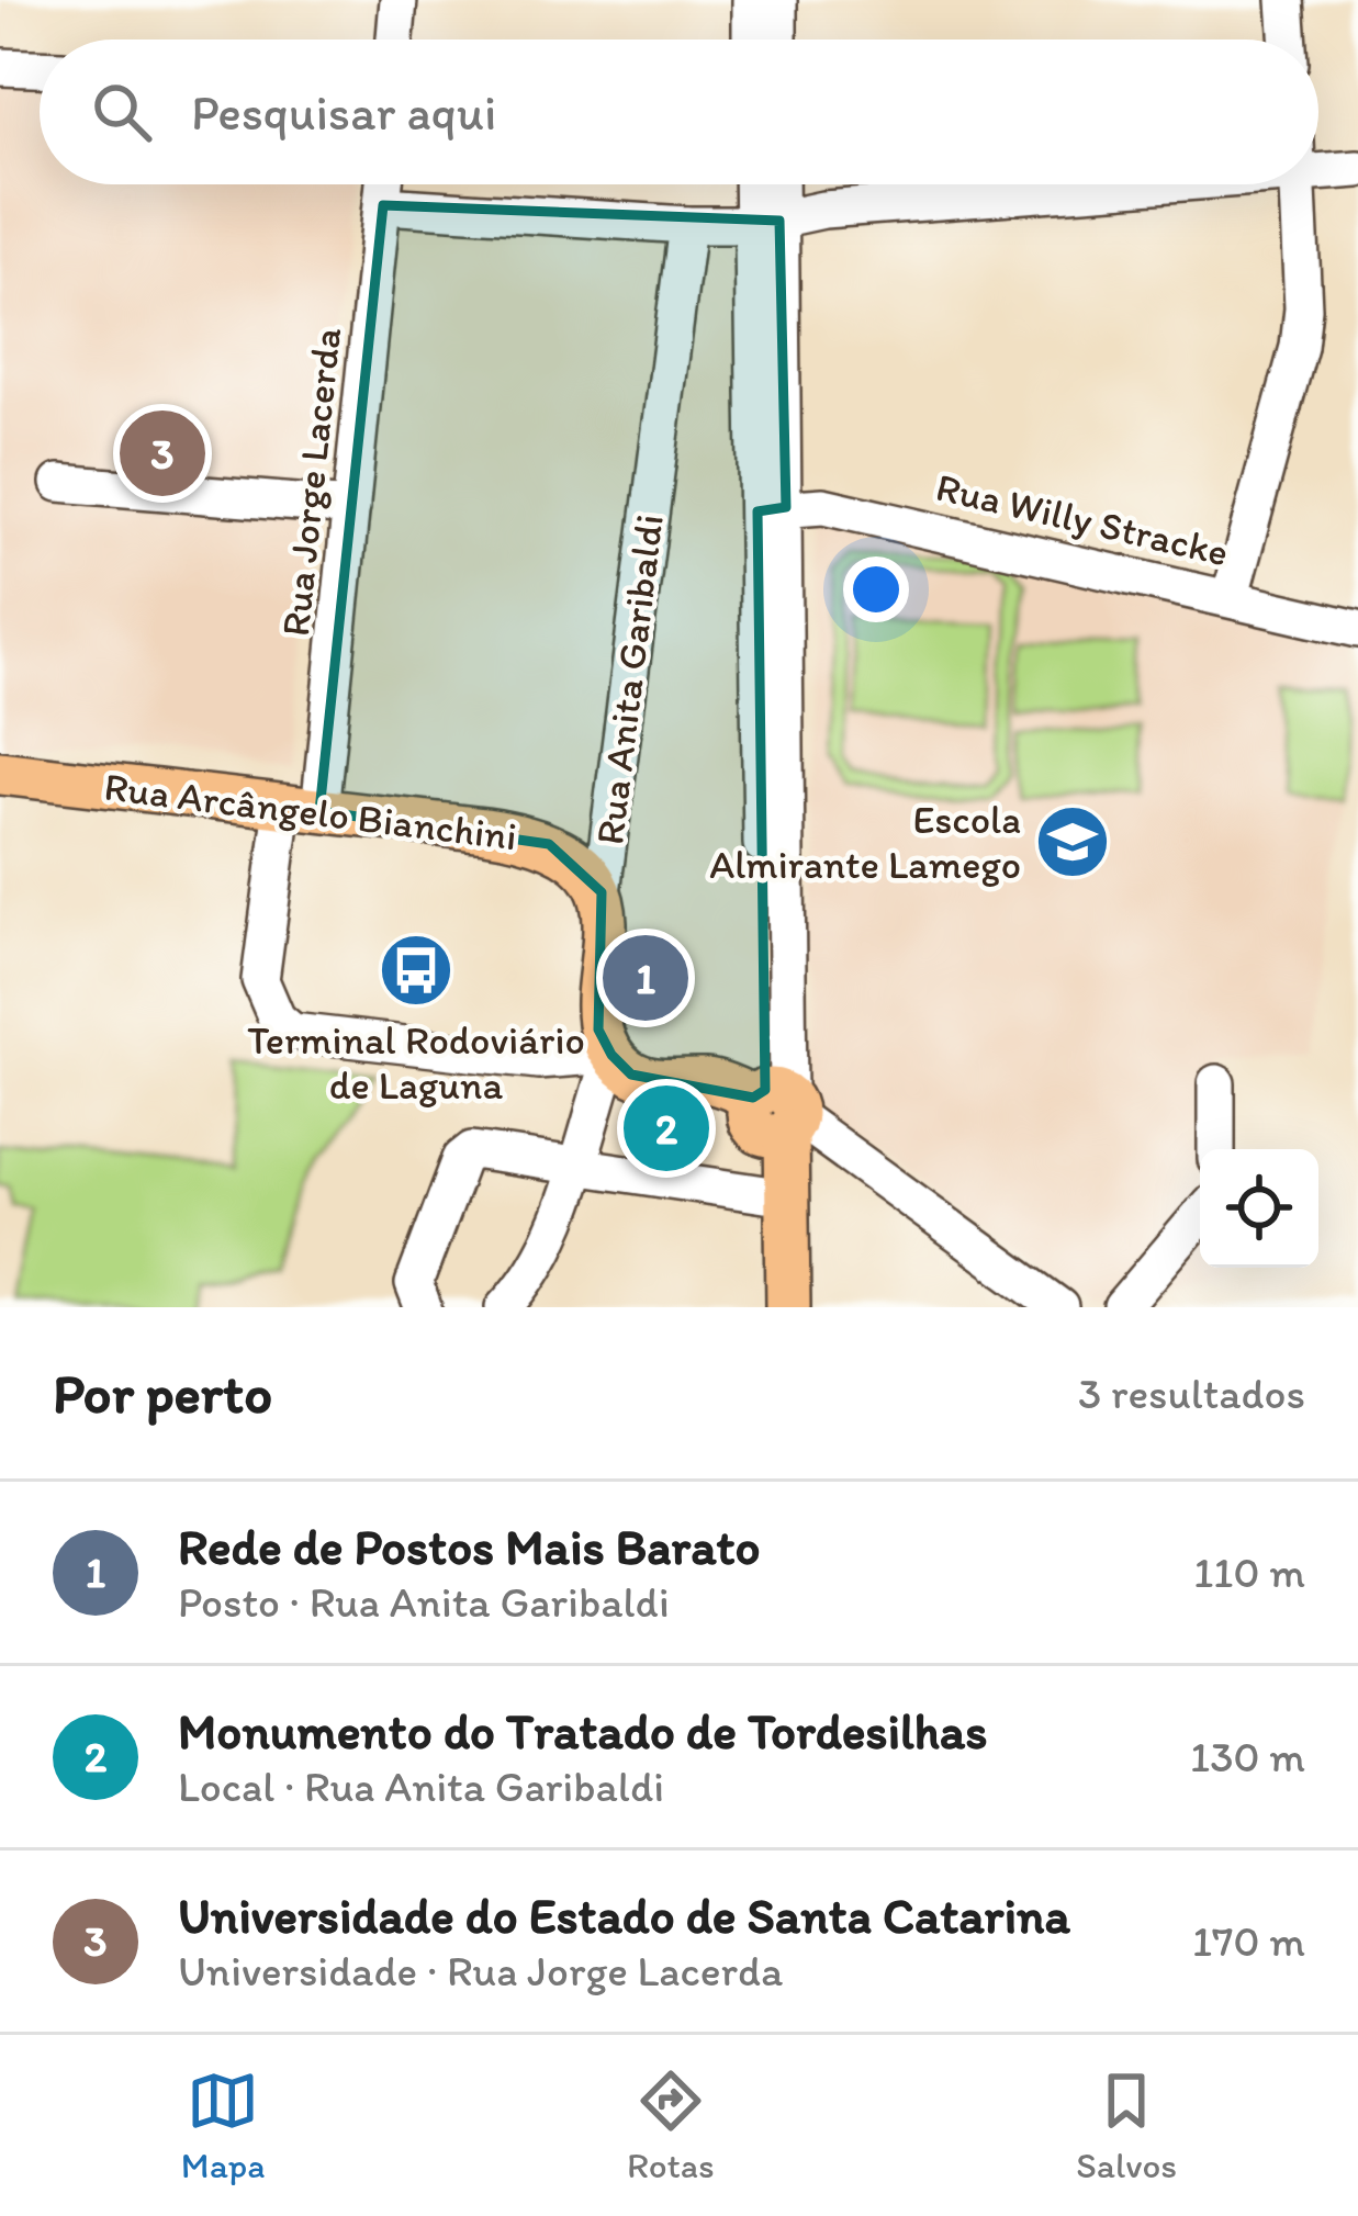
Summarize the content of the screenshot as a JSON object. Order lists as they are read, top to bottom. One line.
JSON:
{"streets":{"main road":["Rua Anita Garibaldi","Rua Arcângelo Bianchini"],"street":["Rua Jorge Lacerda","Rua Willy Stracke"]},"crossings":[["Rua Jorge Lacerda","Rua Anita Garibaldi"],["Rua Jorge Lacerda","Rua Arcângelo Bianchini"],["Rua Anita Garibaldi","Rua Arcângelo Bianchini"]],"places":{"school or university":["Escola Almirante Lamego"],"bus stop":["Terminal Rodoviário de Laguna"]},"page":{"search":"Pesquisar aqui","pins":["3","1","2"],"heading":["Por perto","3 resultados"],"list":[{"mark":"1","name":"Rede de Postos Mais Barato","note":"Posto · Rua Anita Garibaldi","value":"110 m"},{"mark":"2","name":"Monumento do Tratado de Tordesilhas","note":"Local · Rua Anita Garibaldi","value":"130 m"},{"mark":"3","name":"Universidade do Estado de Santa Catarina","note":"Universidade · Rua Jorge Lacerda","value":"170 m"}],"nav":["Mapa","Rotas","Salvos"]}}
